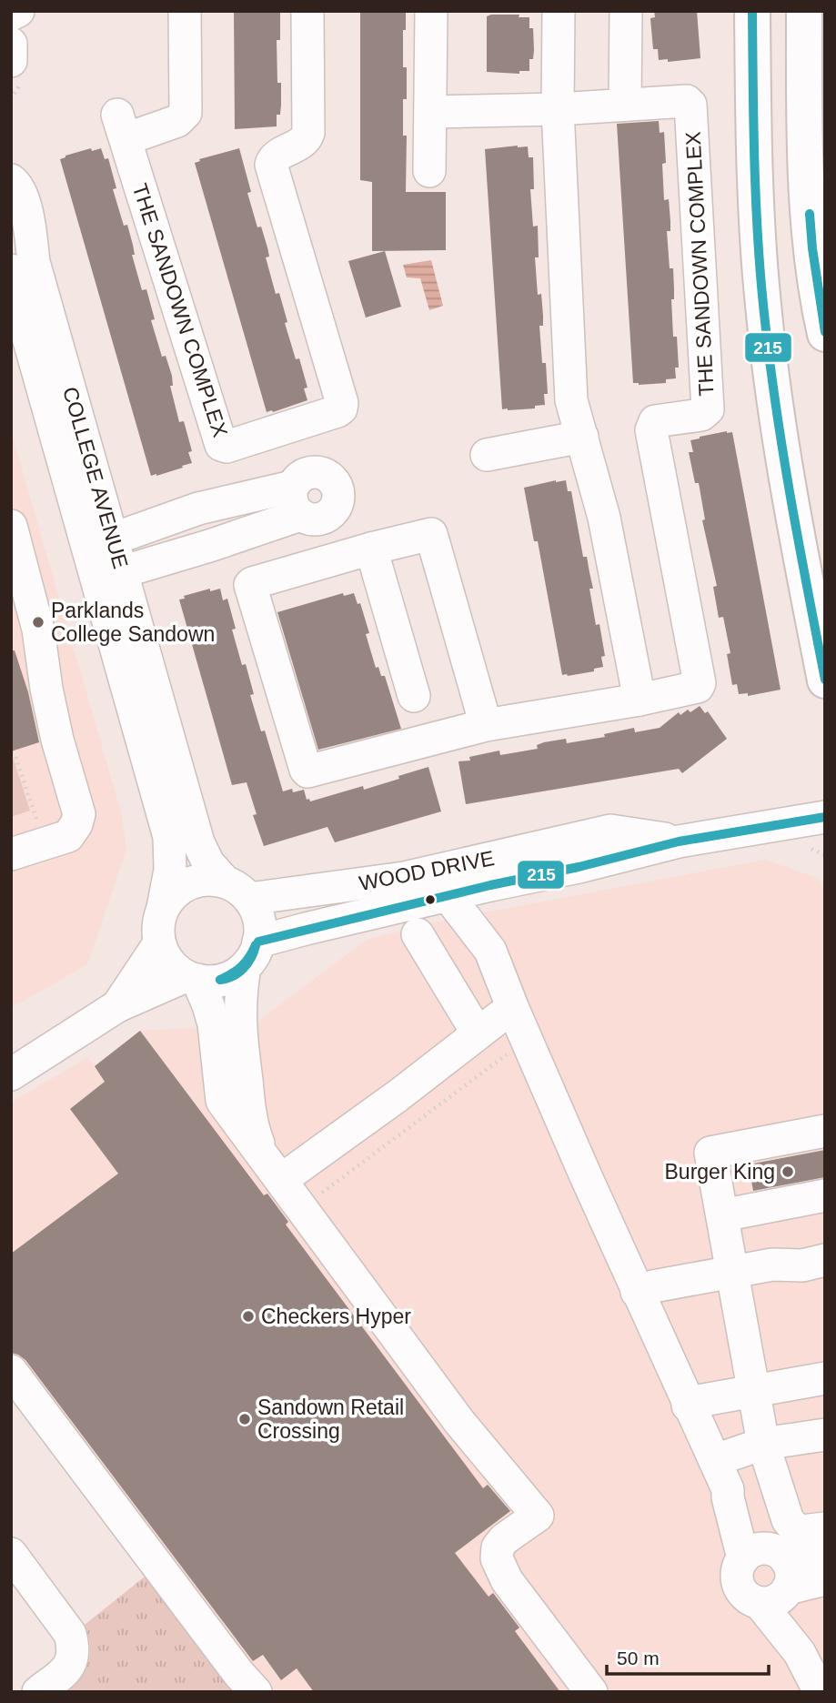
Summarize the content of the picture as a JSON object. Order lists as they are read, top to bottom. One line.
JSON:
{"streets":{"street":["THE SANDOWN COMPLEX","COLLEGE AVENUE","WOOD DRIVE"]},"crossings":[["COLLEGE AVENUE","WOOD DRIVE"]],"places":["Parklands College Sandown","Burger King","Checkers Hyper","Sandown Retail Crossing"],"lines":["transit line 215"],"scale_bar":"50 m"}
